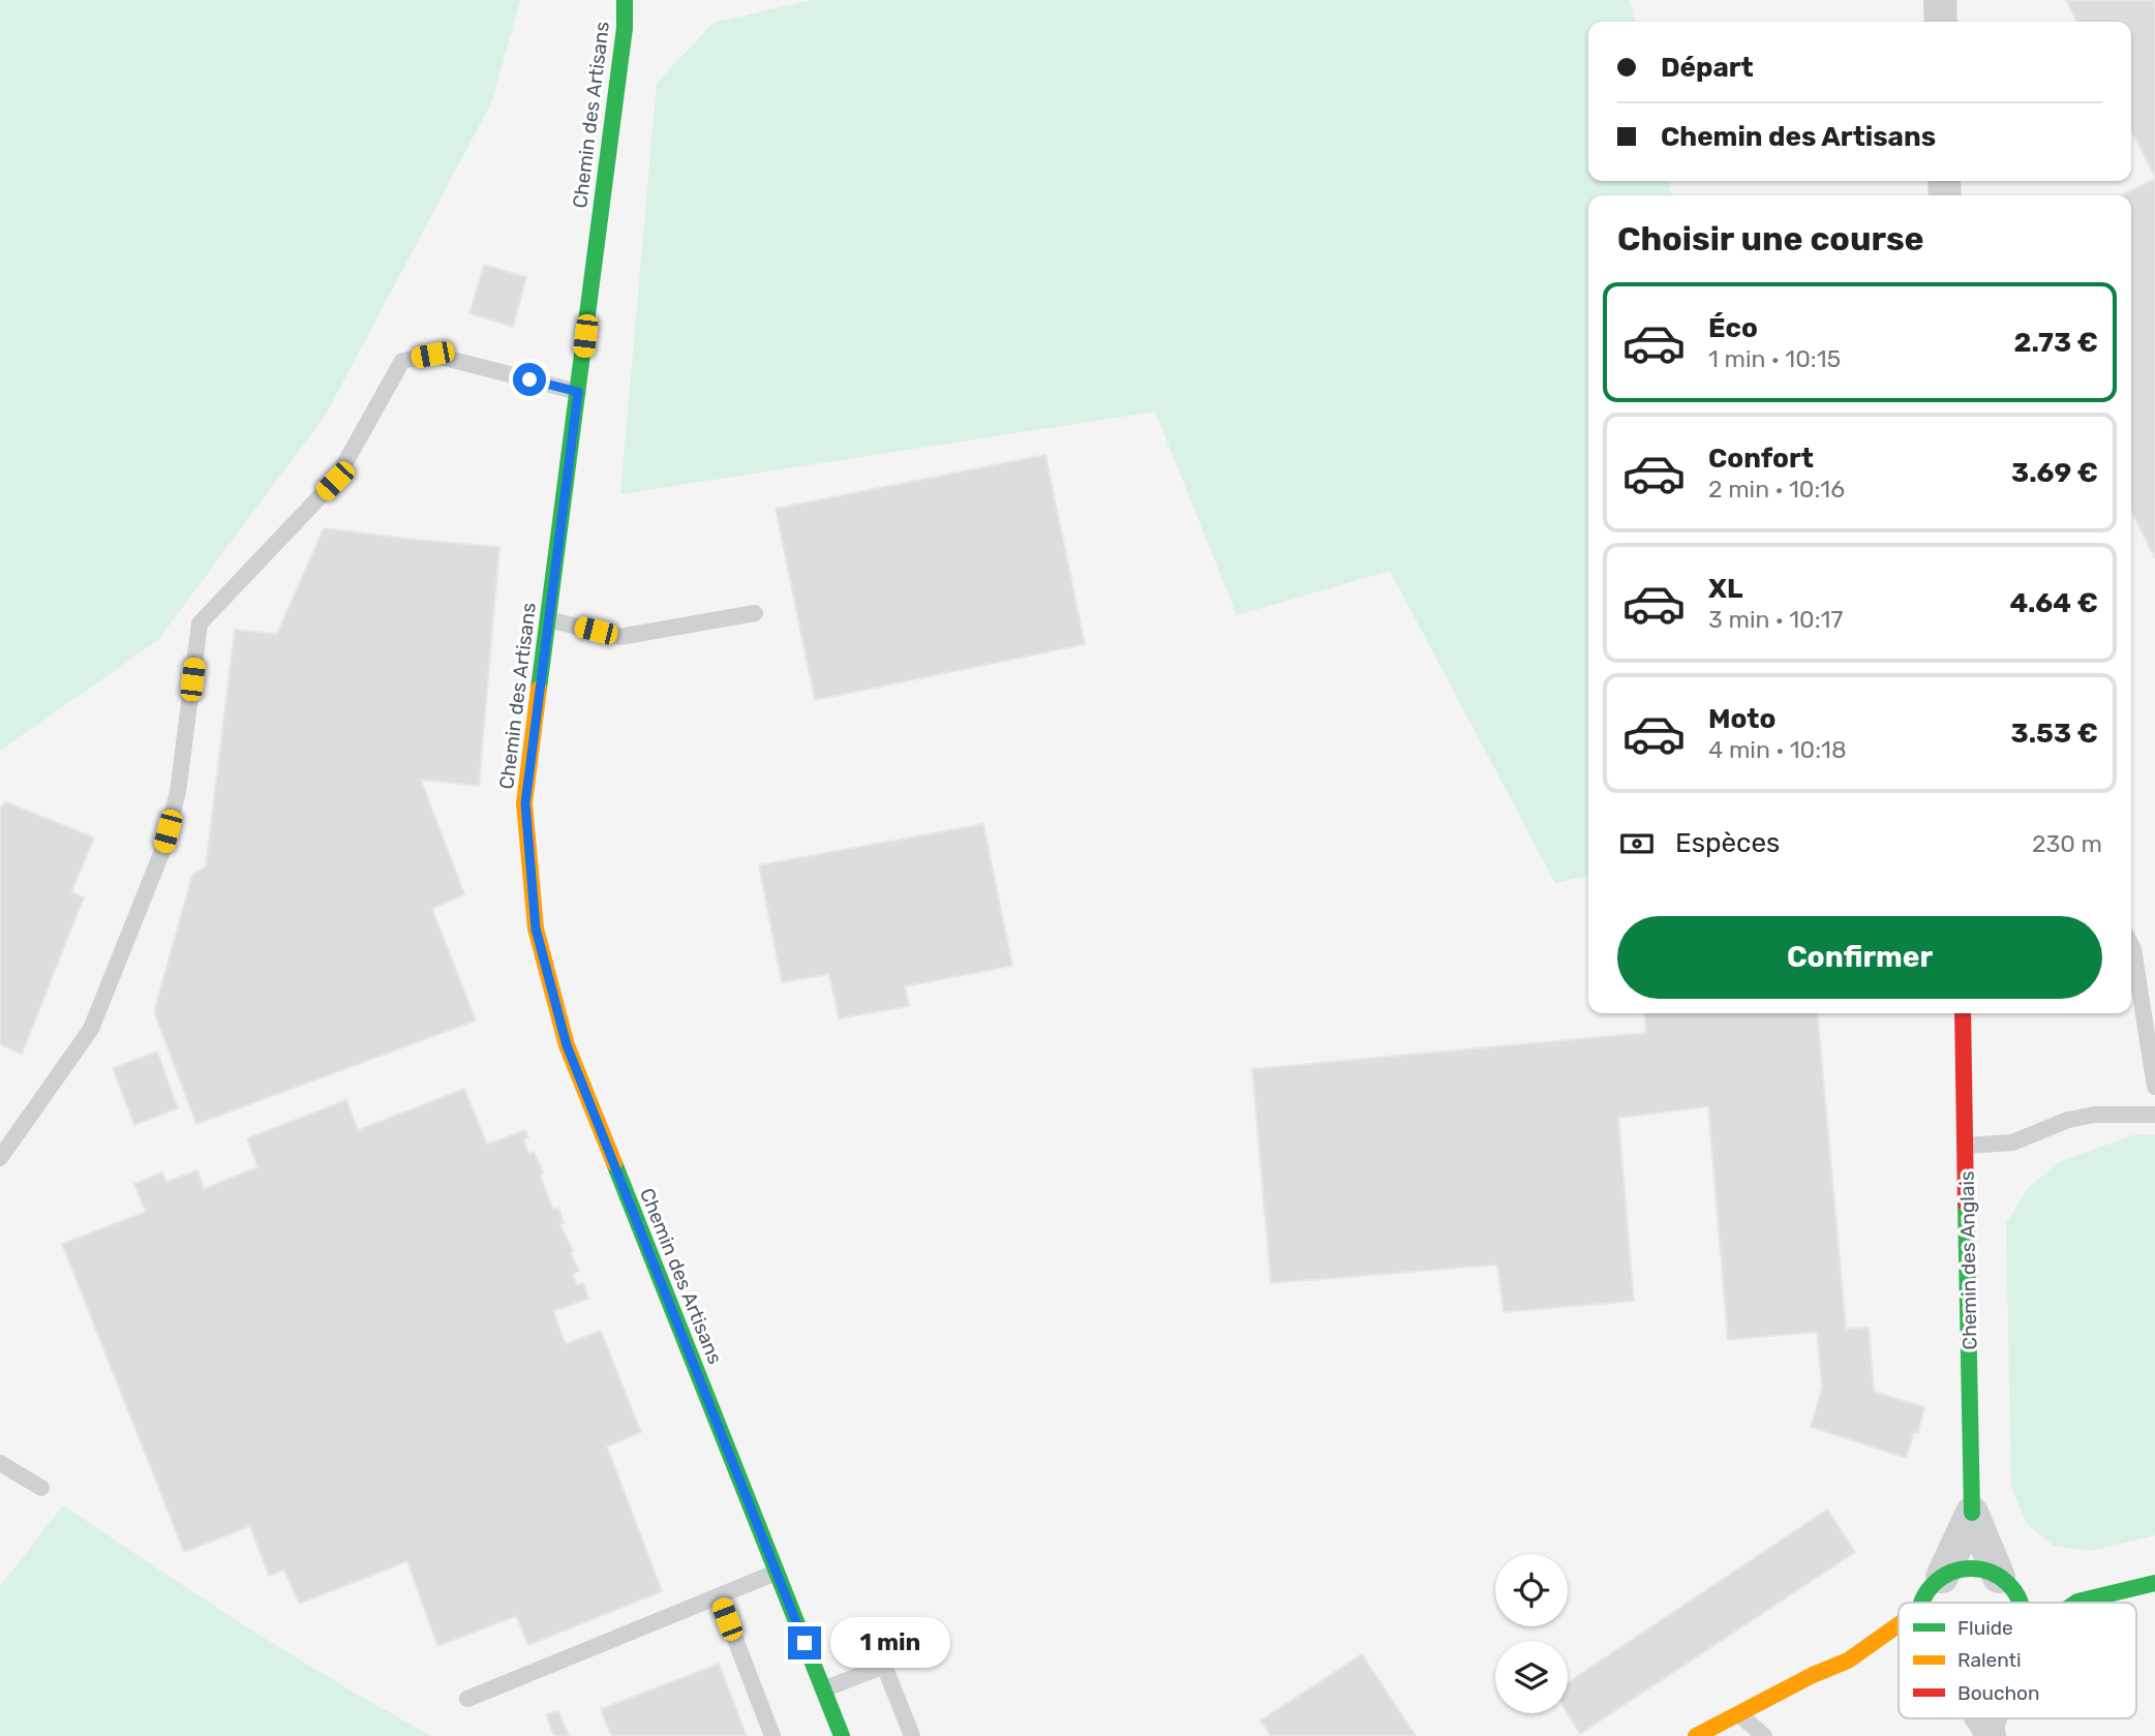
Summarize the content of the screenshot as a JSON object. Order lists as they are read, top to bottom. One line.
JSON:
{"streets":{"street":["Chemin des Artisans","Chemin des Anglais"]},"legend":["Fluide","Ralenti","Bouchon"],"page":{"banner":["Départ","Chemin des Artisans"],"heading":"Choisir une course","list":[{"name":"Éco","note":"1 min · 10:15","value":"2.73 €"},{"name":"Confort","note":"2 min · 10:16","value":"3.69 €"},{"name":"XL","note":"3 min · 10:17","value":"4.64 €"},{"name":"Moto","note":"4 min · 10:18","value":"3.53 €"}],"pay":["Espèces","230 m"],"buttons":"Confirmer","bubble":"1 min"}}
